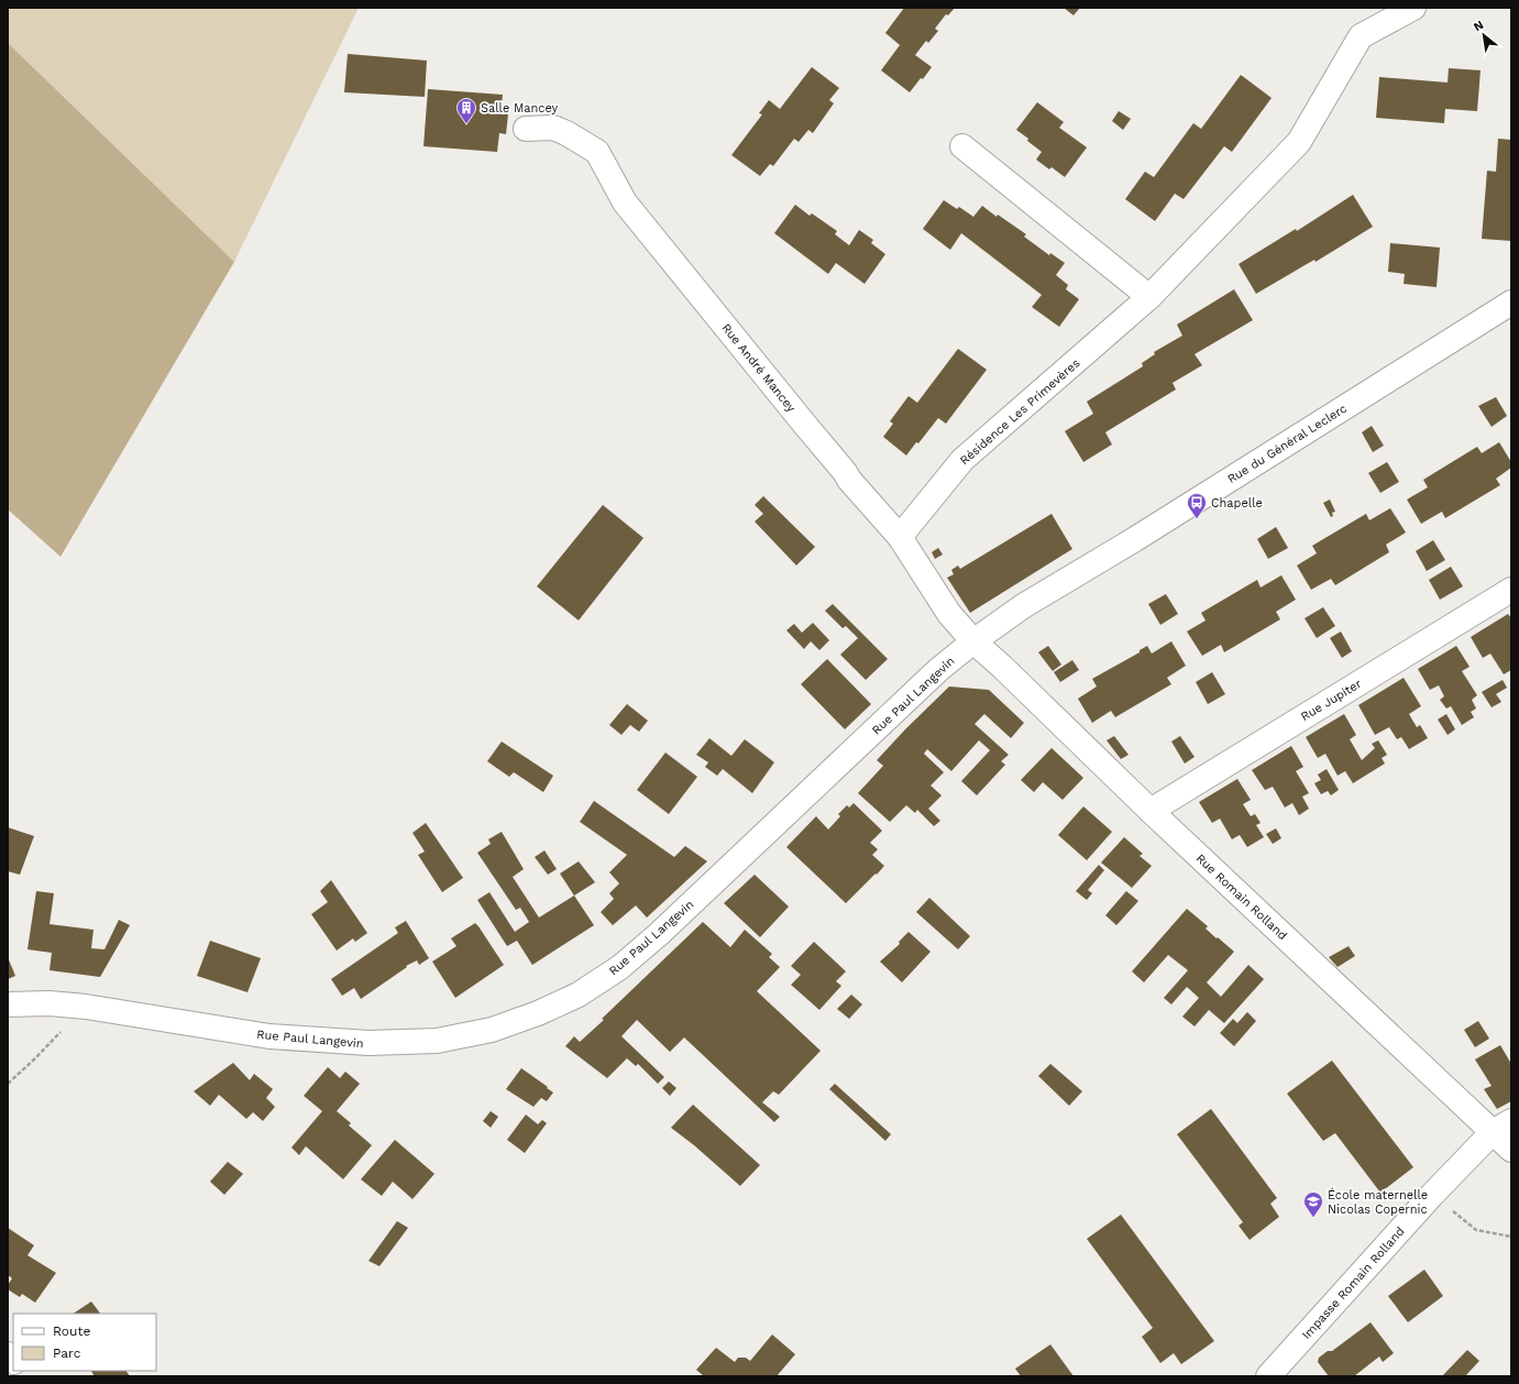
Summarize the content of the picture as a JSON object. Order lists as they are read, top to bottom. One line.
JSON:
{"streets":{"street":["Rue André Mancey","Résidence Les Primevères","Rue du Général Leclerc","Rue Paul Langevin","Rue Jupiter","Rue Romain Rolland","Impasse Romain Rolland"]},"crossings":[["Rue André Mancey","Résidence Les Primevères"],["Rue André Mancey","Rue du Général Leclerc"],["Rue André Mancey","Rue Paul Langevin"],["Rue André Mancey","Rue Romain Rolland"],["Rue du Général Leclerc","Rue Paul Langevin"],["Rue du Général Leclerc","Rue Romain Rolland"],["Rue Paul Langevin","Rue Romain Rolland"],["Rue Jupiter","Rue Romain Rolland"],["Rue Romain Rolland","Impasse Romain Rolland"]],"places":{"building":["Salle Mancey"],"bus stop":["Chapelle"],"school or university":["École maternelle Nicolas Copernic"]},"legend":["Route","Parc"],"north":"top left"}
